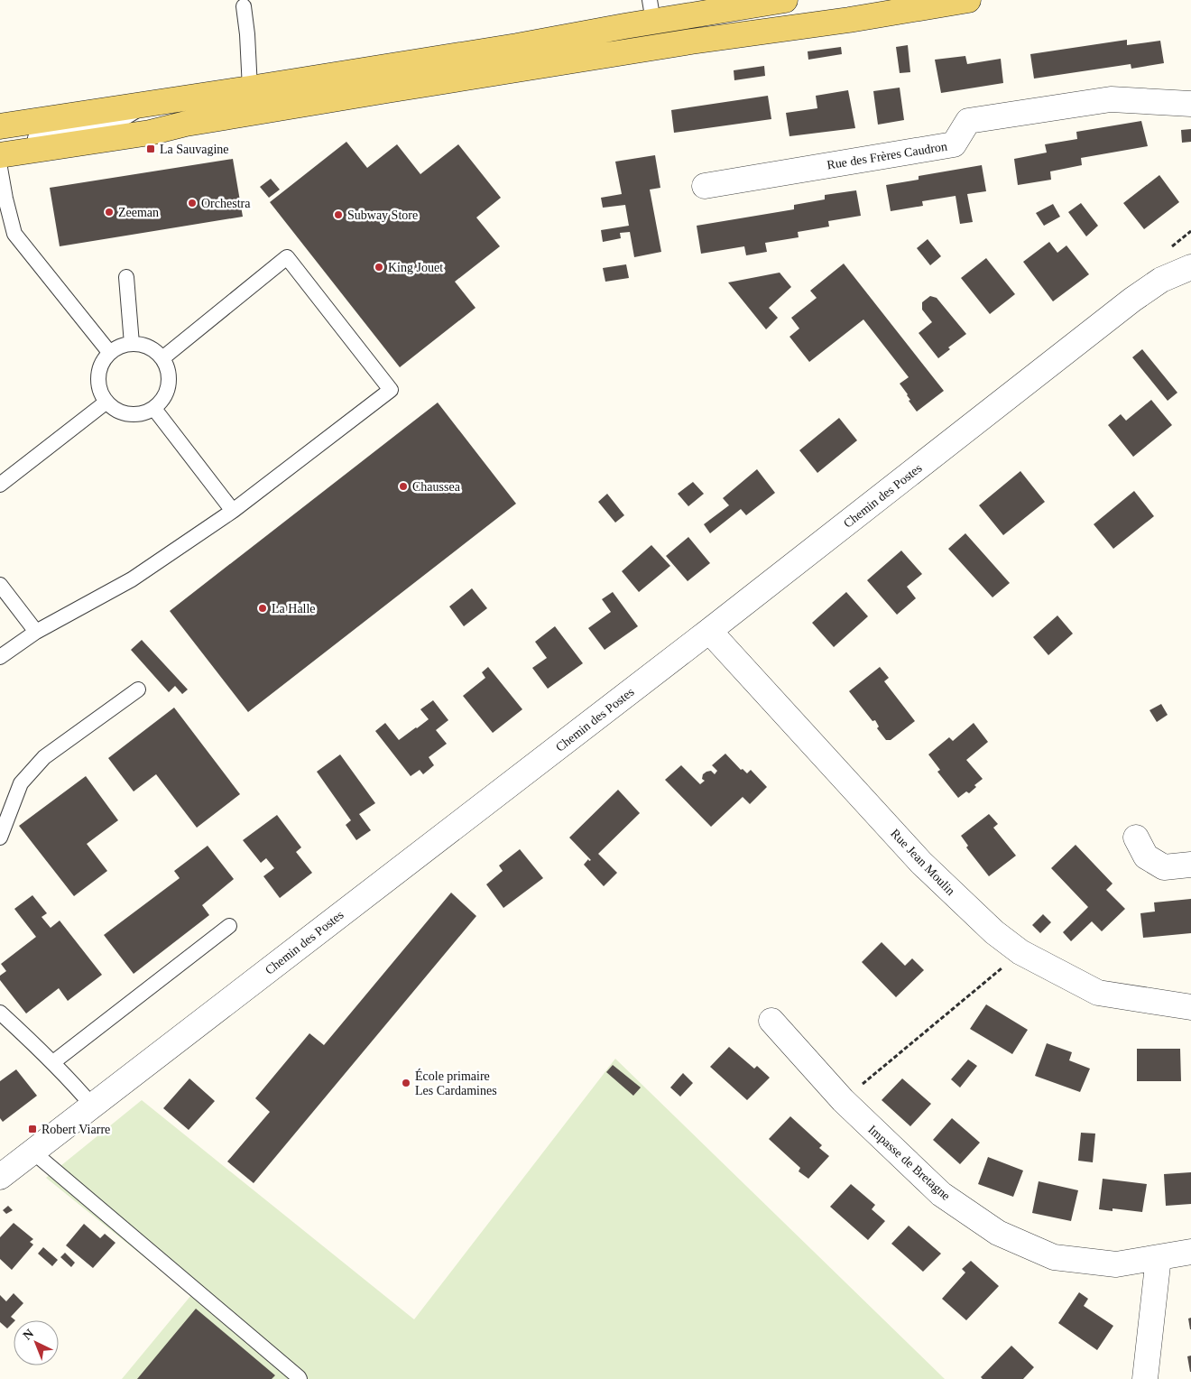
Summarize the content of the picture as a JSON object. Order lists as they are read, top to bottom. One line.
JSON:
{"streets":{"street":["Rue des Frères Caudron","Chemin des Postes","Rue Jean Moulin","Impasse de Bretagne"]},"crossings":[["Chemin des Postes","Rue Jean Moulin"]],"places":{"transit":["La Sauvagine","Robert Viarre"],"other":["Orchestra","Zeeman","Subway Store","King Jouet","Chaussea","La Halle","École primaire Les Cardamines"]},"north":"top left"}
